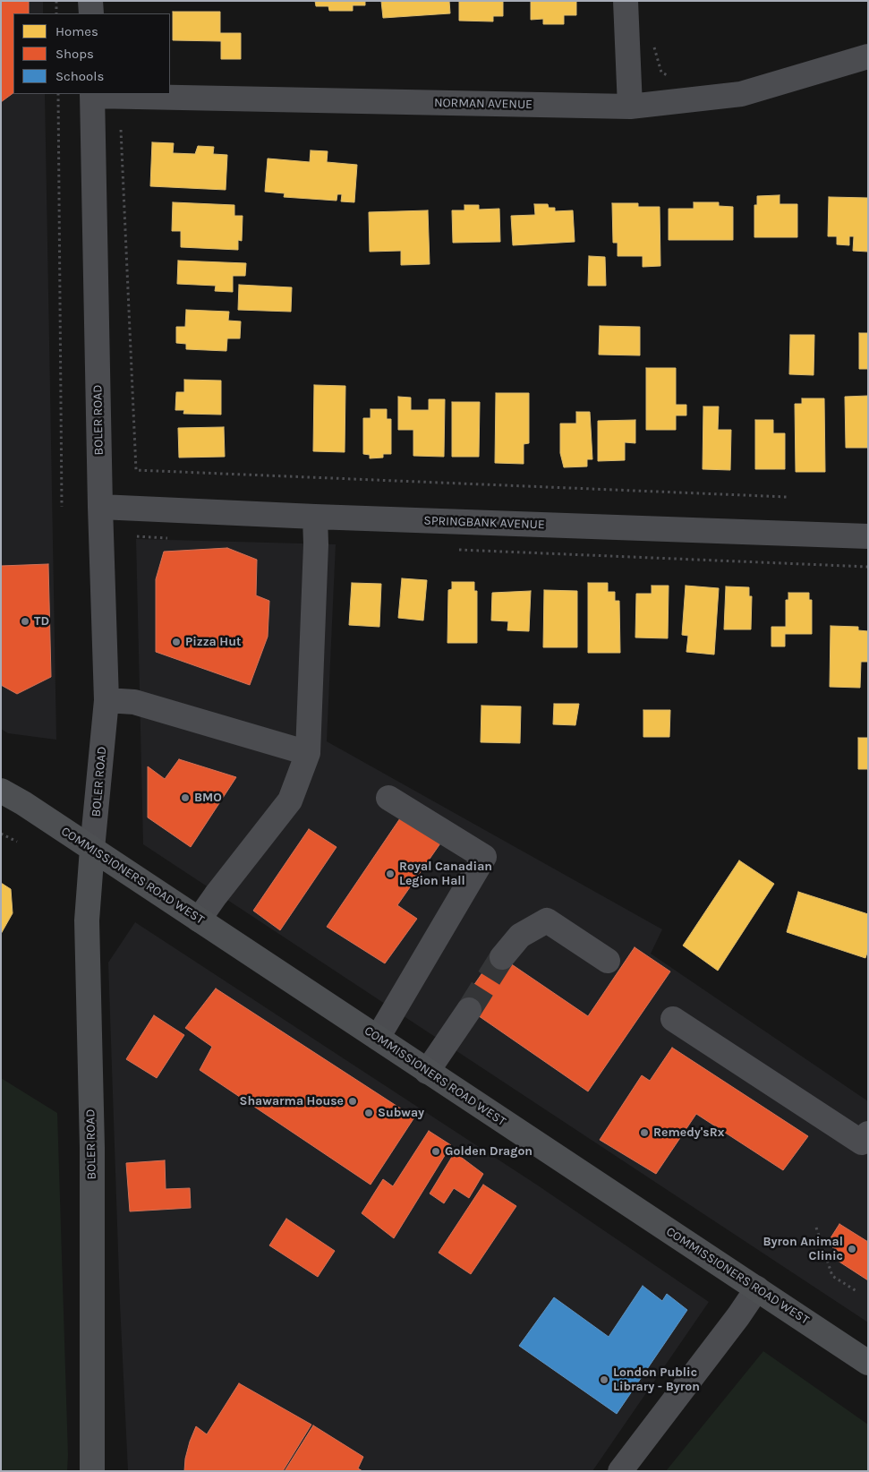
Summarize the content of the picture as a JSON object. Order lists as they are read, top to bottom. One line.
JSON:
{"streets":{"main road":["BOLER ROAD","COMMISSIONERS ROAD WEST"],"street":["NORMAN AVENUE","SPRINGBANK AVENUE"]},"crossings":[["NORMAN AVENUE","BOLER ROAD"],["BOLER ROAD","SPRINGBANK AVENUE"],["BOLER ROAD","COMMISSIONERS ROAD WEST"]],"places":["TD","Pizza Hut","BMO","Royal Canadian Legion Hall","Shawarma House","Subway","Remedy'sRx","Golden Dragon","Byron Animal Clinic","London Public Library - Byron"],"legend":["Homes","Shops","Schools"]}
